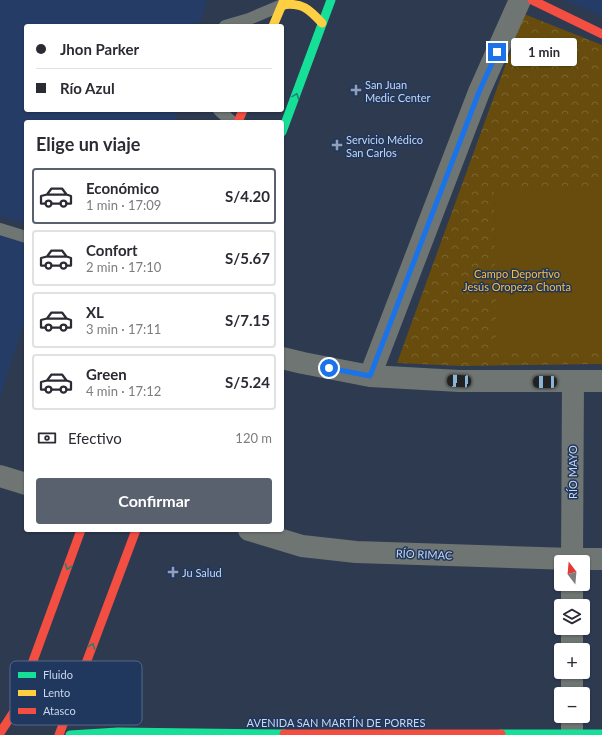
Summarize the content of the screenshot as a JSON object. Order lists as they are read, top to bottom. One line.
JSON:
{"streets":{"main road":["AVENIDA SAN MARTÍN DE PORRES"],"street":["RÍO MAYO","RÍO RIMAC"]},"parks":["Campo Deportivo Jesús Oropeza Chonta"],"places":{"health":["San Juan Medic Center","Servicio Médico San Carlos","Ju Salud"]},"legend":["Fluido","Lento","Atasco"],"north":"top","page":{"banner":["Jhon Parker","Río Azul"],"bubble":"1 min","heading":"Elige un viaje","list":[{"name":"Económico","note":"1 min · 17:09","value":"S/4.20"},{"name":"Confort","note":"2 min · 17:10","value":"S/5.67"},{"name":"XL","note":"3 min · 17:11","value":"S/7.15"},{"name":"Green","note":"4 min · 17:12","value":"S/5.24"}],"pay":["Efectivo","120 m"],"buttons":"Confirmar","map_buttons":["+","−"]}}
